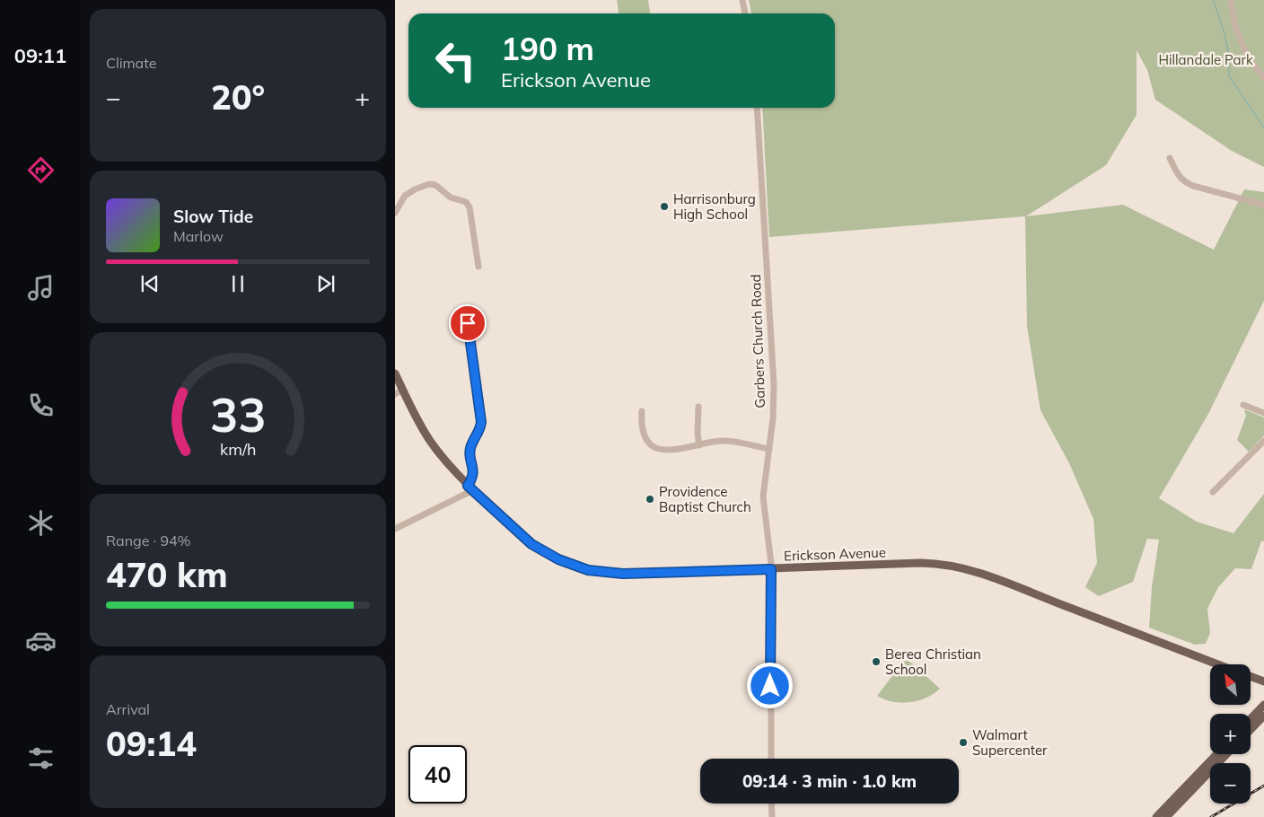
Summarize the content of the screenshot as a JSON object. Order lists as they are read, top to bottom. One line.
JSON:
{"streets":{"main road":["Erickson Avenue"],"street":["Garbers Church Road"]},"crossings":[["Garbers Church Road","Erickson Avenue"]],"parks":["Hillandale Park"],"places":["Harrisonburg High School","Providence Baptist Church","Berea Christian School","Walmart Supercenter"],"north":"top left","page":{"tabs":"09:11","tile":["Climate",["Range · 94%","470 km"],["Arrival","09:14"]],"turn":["190 m","Erickson Avenue"],"heat":["−","20°","+"],"song":["Slow Tide","Marlow"],"map_buttons":["+","−"],"limit":"40","trip":"09:14 · 3 min · 1.0 km","gauge":["33","km/h"]}}
